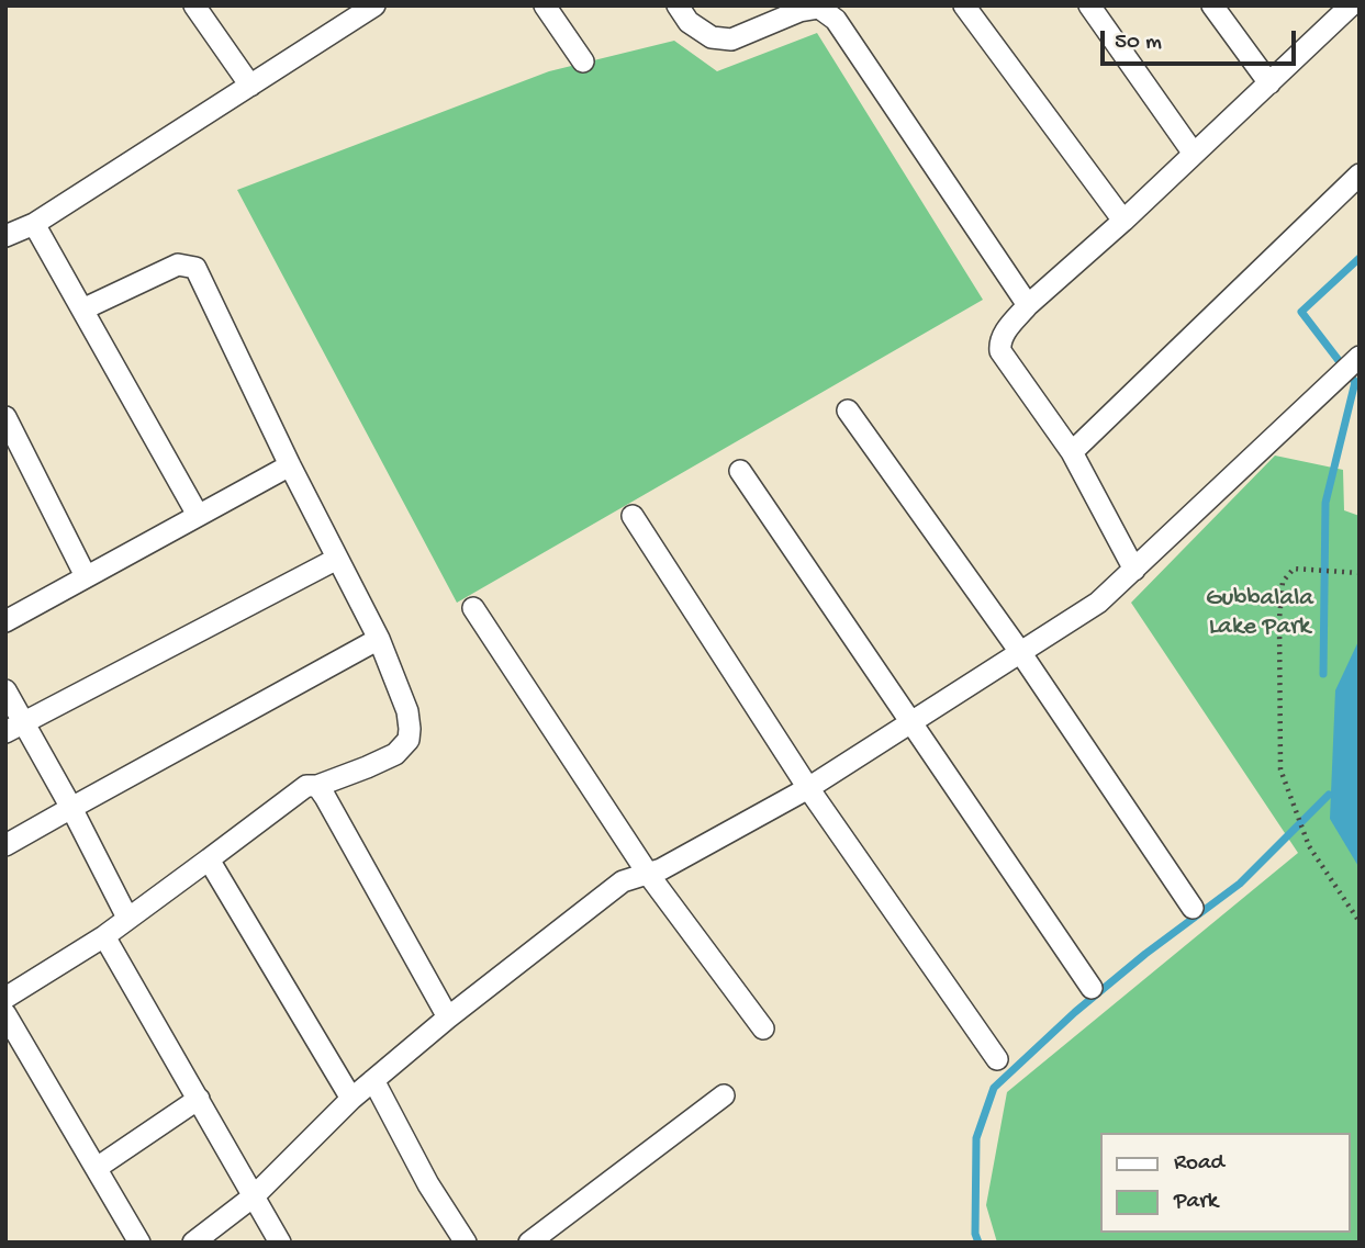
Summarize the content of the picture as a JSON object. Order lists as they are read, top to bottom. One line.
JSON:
{"parks":["Gubbalala Lake Park"],"legend":["Road","Park"],"scale_bar":"50 m"}
